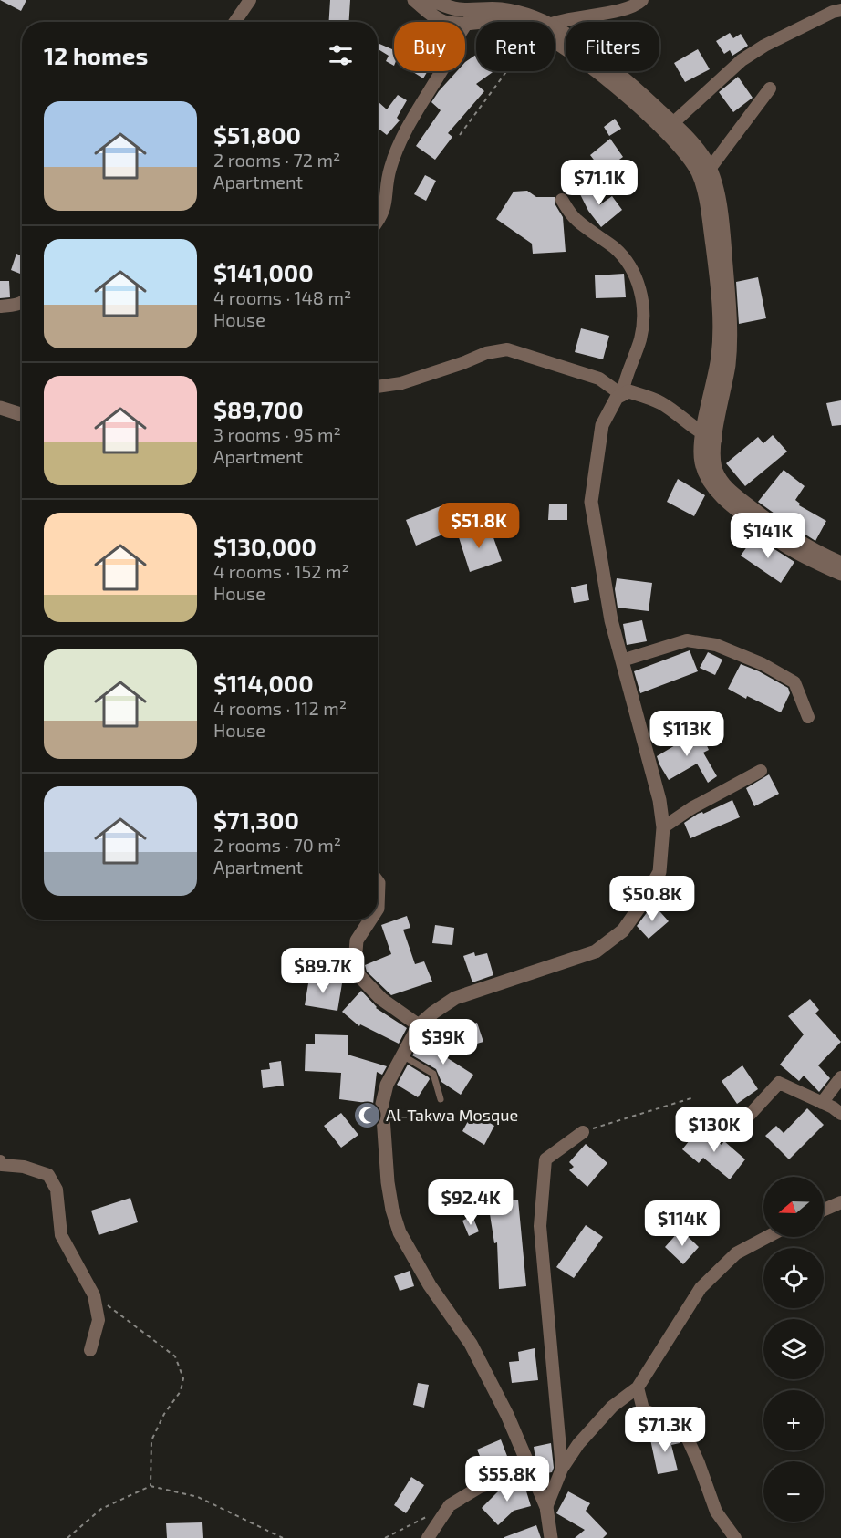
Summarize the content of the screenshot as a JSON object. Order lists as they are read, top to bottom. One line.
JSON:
{"places":{"mosque":["Al-Takwa Mosque"]},"north":"left","page":{"chip":["Buy","Rent","Filters"],"heading":"12 homes","list":[{"name":"$51,800","note":"2 rooms · 72 m² · Apartment"},{"name":"$141,000","note":"4 rooms · 148 m² · House"},{"name":"$89,700","note":"3 rooms · 95 m² · Apartment"},{"name":"$130,000","note":"4 rooms · 152 m² · House"},{"name":"$114,000","note":"4 rooms · 112 m² · House"},{"name":"$71,300","note":"2 rooms · 70 m² · Apartment"}],"price":["$71.1K","$51.8K","$141K","$113K","$50.8K","$89.7K","$39K","$130K","$92.4K","$114K","$71.3K","$55.8K"],"map_buttons":["+","−"]}}
